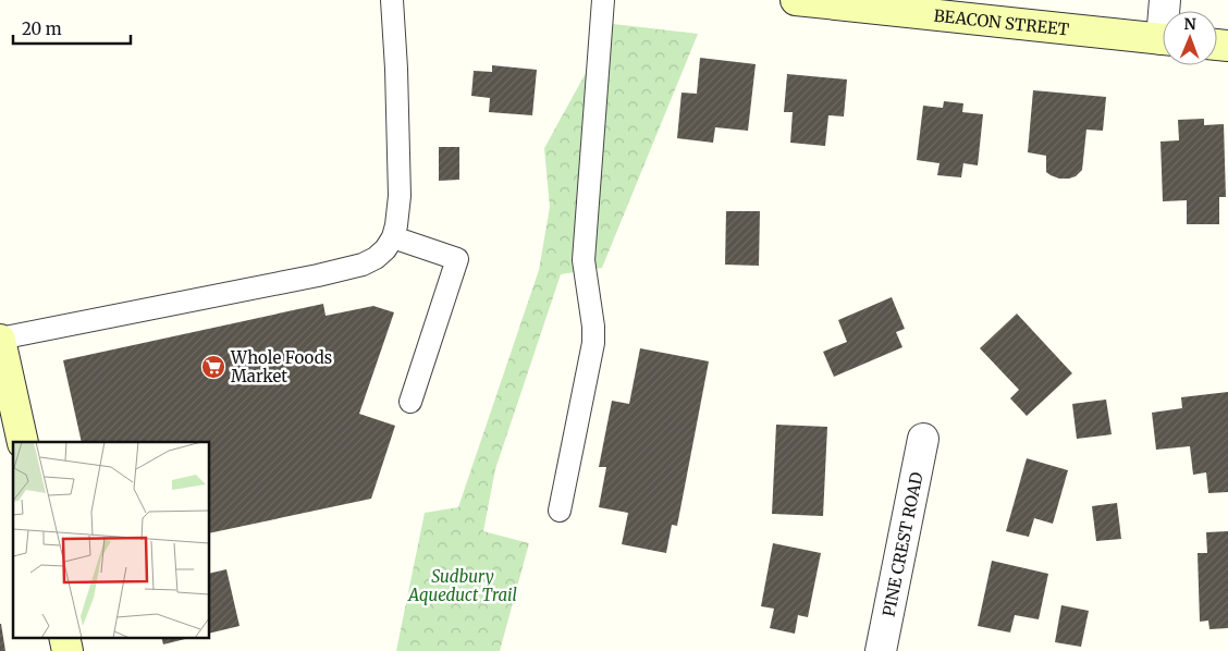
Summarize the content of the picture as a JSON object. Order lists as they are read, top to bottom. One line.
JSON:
{"streets":{"main road":["BEACON STREET"],"street":["PINE CREST ROAD"]},"parks":["Sudbury Aqueduct Trail"],"places":{"supermarket":["Whole Foods Market"]},"scale_bar":"20 m","north":"top"}
